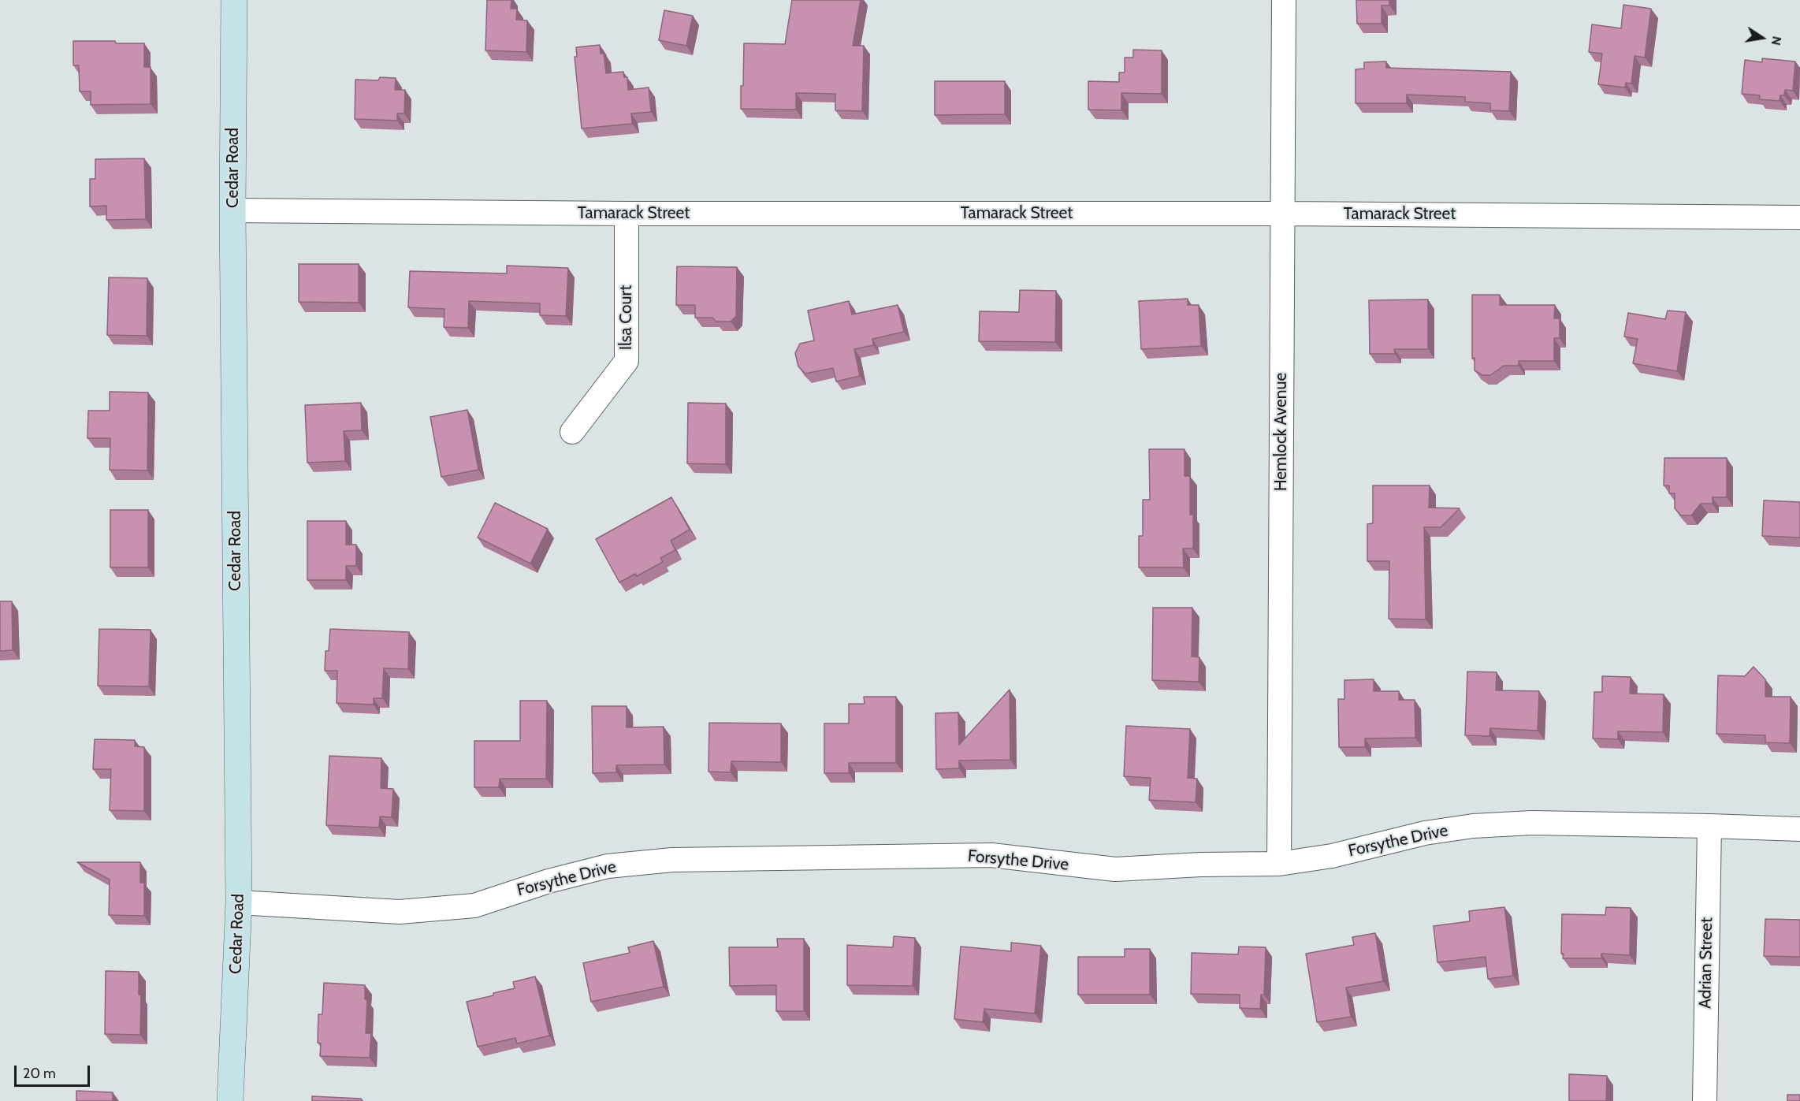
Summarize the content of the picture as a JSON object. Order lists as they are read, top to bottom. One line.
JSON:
{"streets":{"street":["Cedar Road","Tamarack Street","Ilsa Court","Hemlock Avenue","Forsythe Drive","Adrian Street"]},"crossings":[["Cedar Road","Tamarack Street"],["Cedar Road","Forsythe Drive"],["Tamarack Street","Ilsa Court"],["Tamarack Street","Hemlock Avenue"],["Hemlock Avenue","Forsythe Drive"],["Forsythe Drive","Adrian Street"]],"scale_bar":"20 m","north":"right"}
